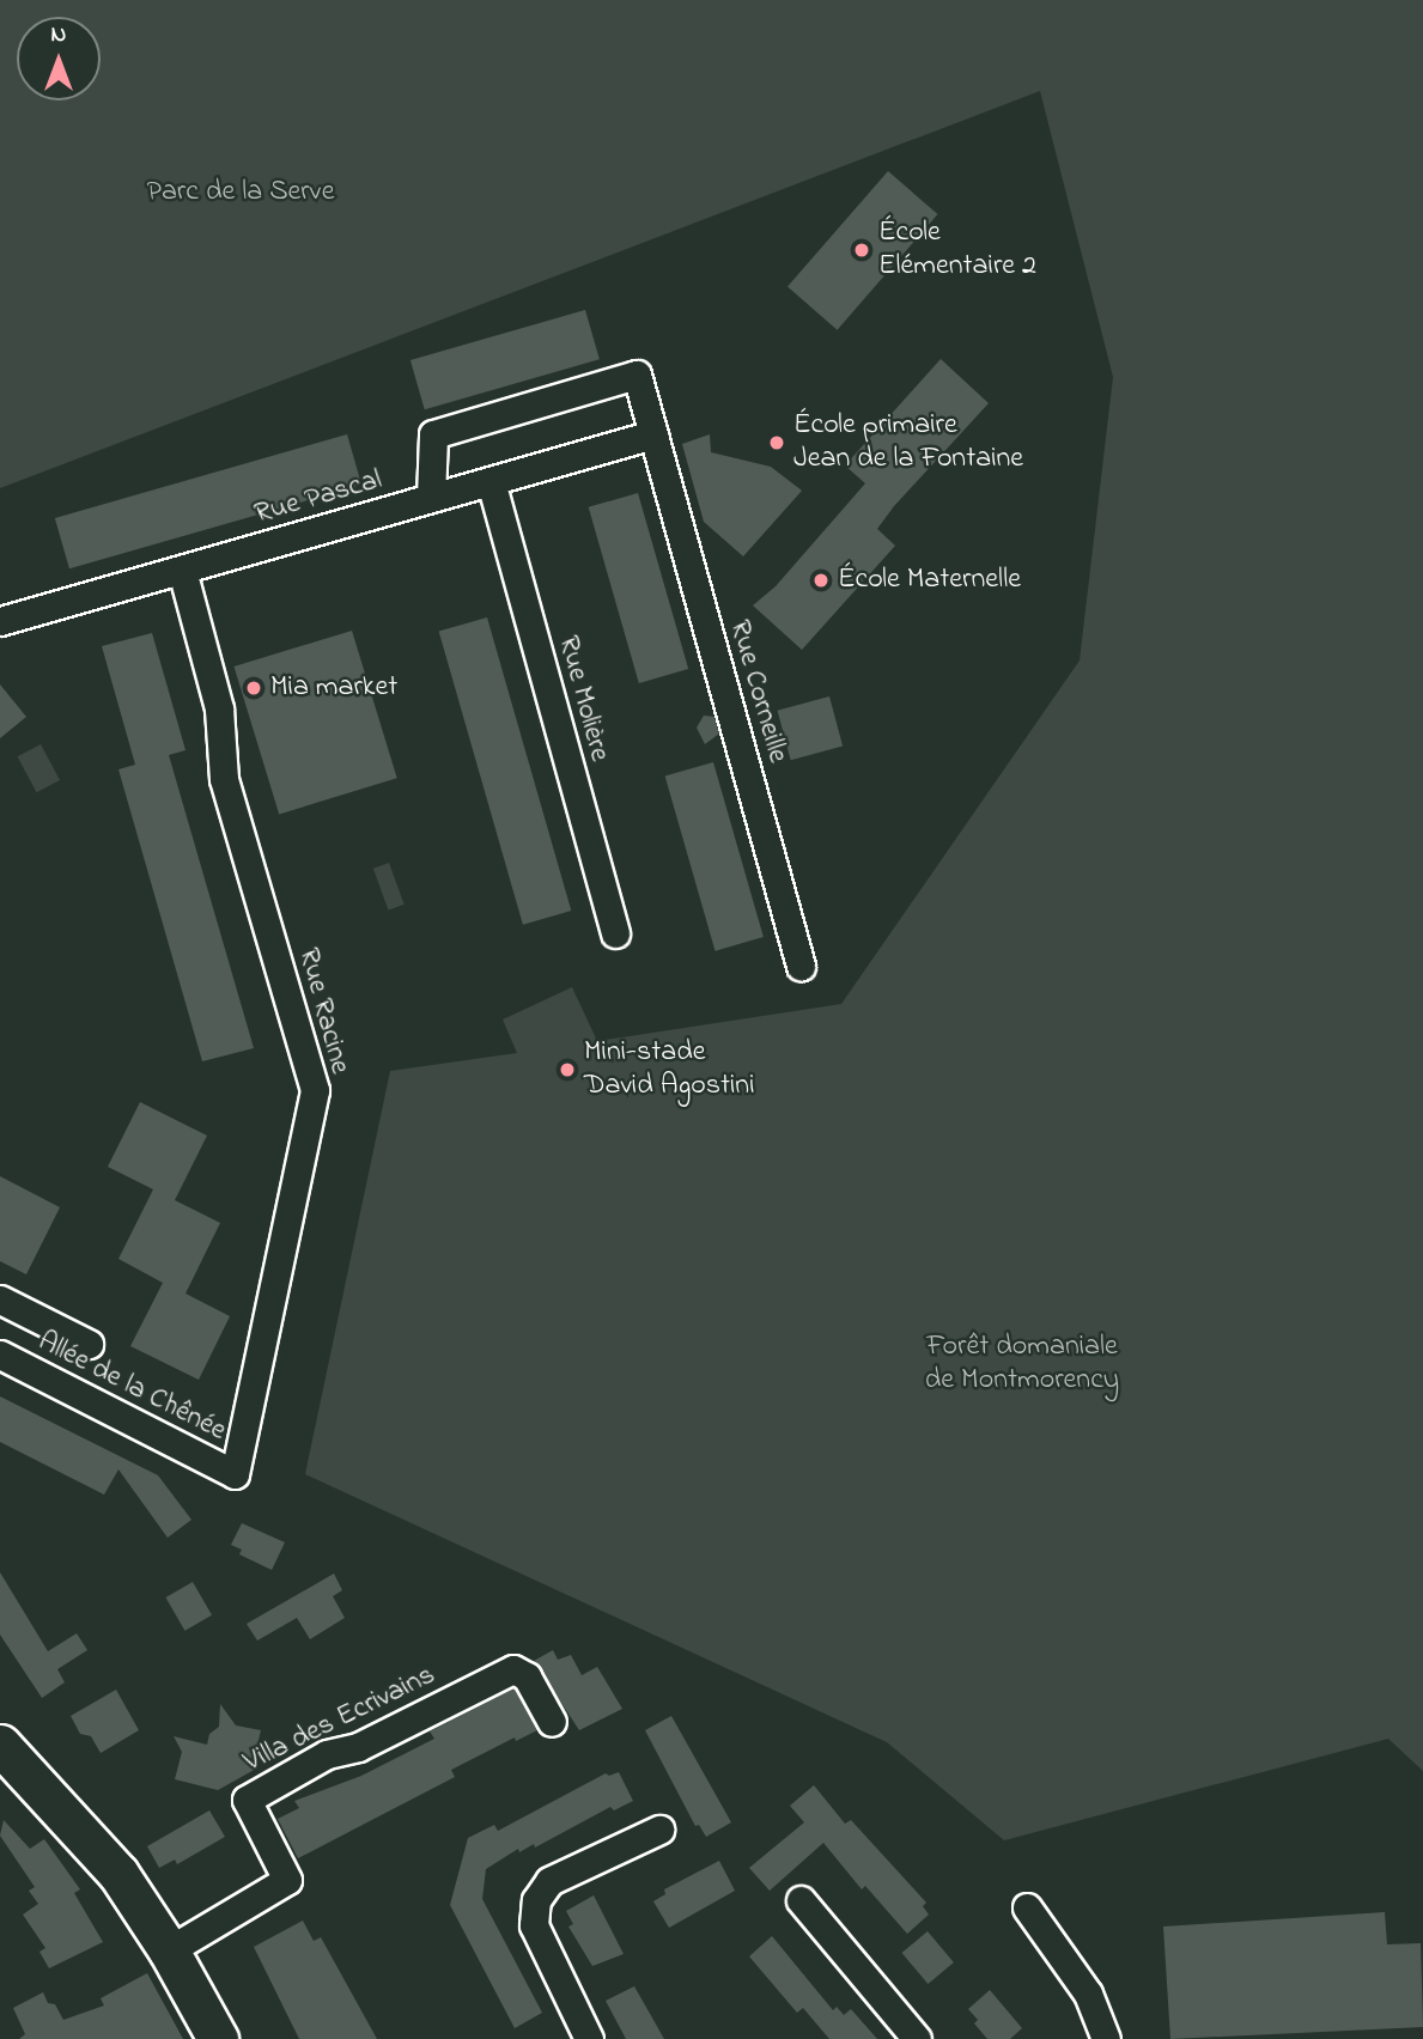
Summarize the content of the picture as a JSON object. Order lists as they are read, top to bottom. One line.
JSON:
{"streets":{"street":["Rue Pascal","Rue Corneille","Rue Molière","Rue Racine","Allée de la Chênée","Villa des Ecrivains"]},"crossings":[["Rue Pascal","Rue Corneille"],["Rue Pascal","Rue Molière"],["Rue Pascal","Rue Racine"],["Rue Racine","Allée de la Chênée"]],"parks":["Parc de la Serve","Forêt domaniale de Montmorency"],"places":["École Elémentaire 2","École primaire Jean de la Fontaine","École Maternelle","Mia market","Mini-stade David Agostini"],"north":"top"}
